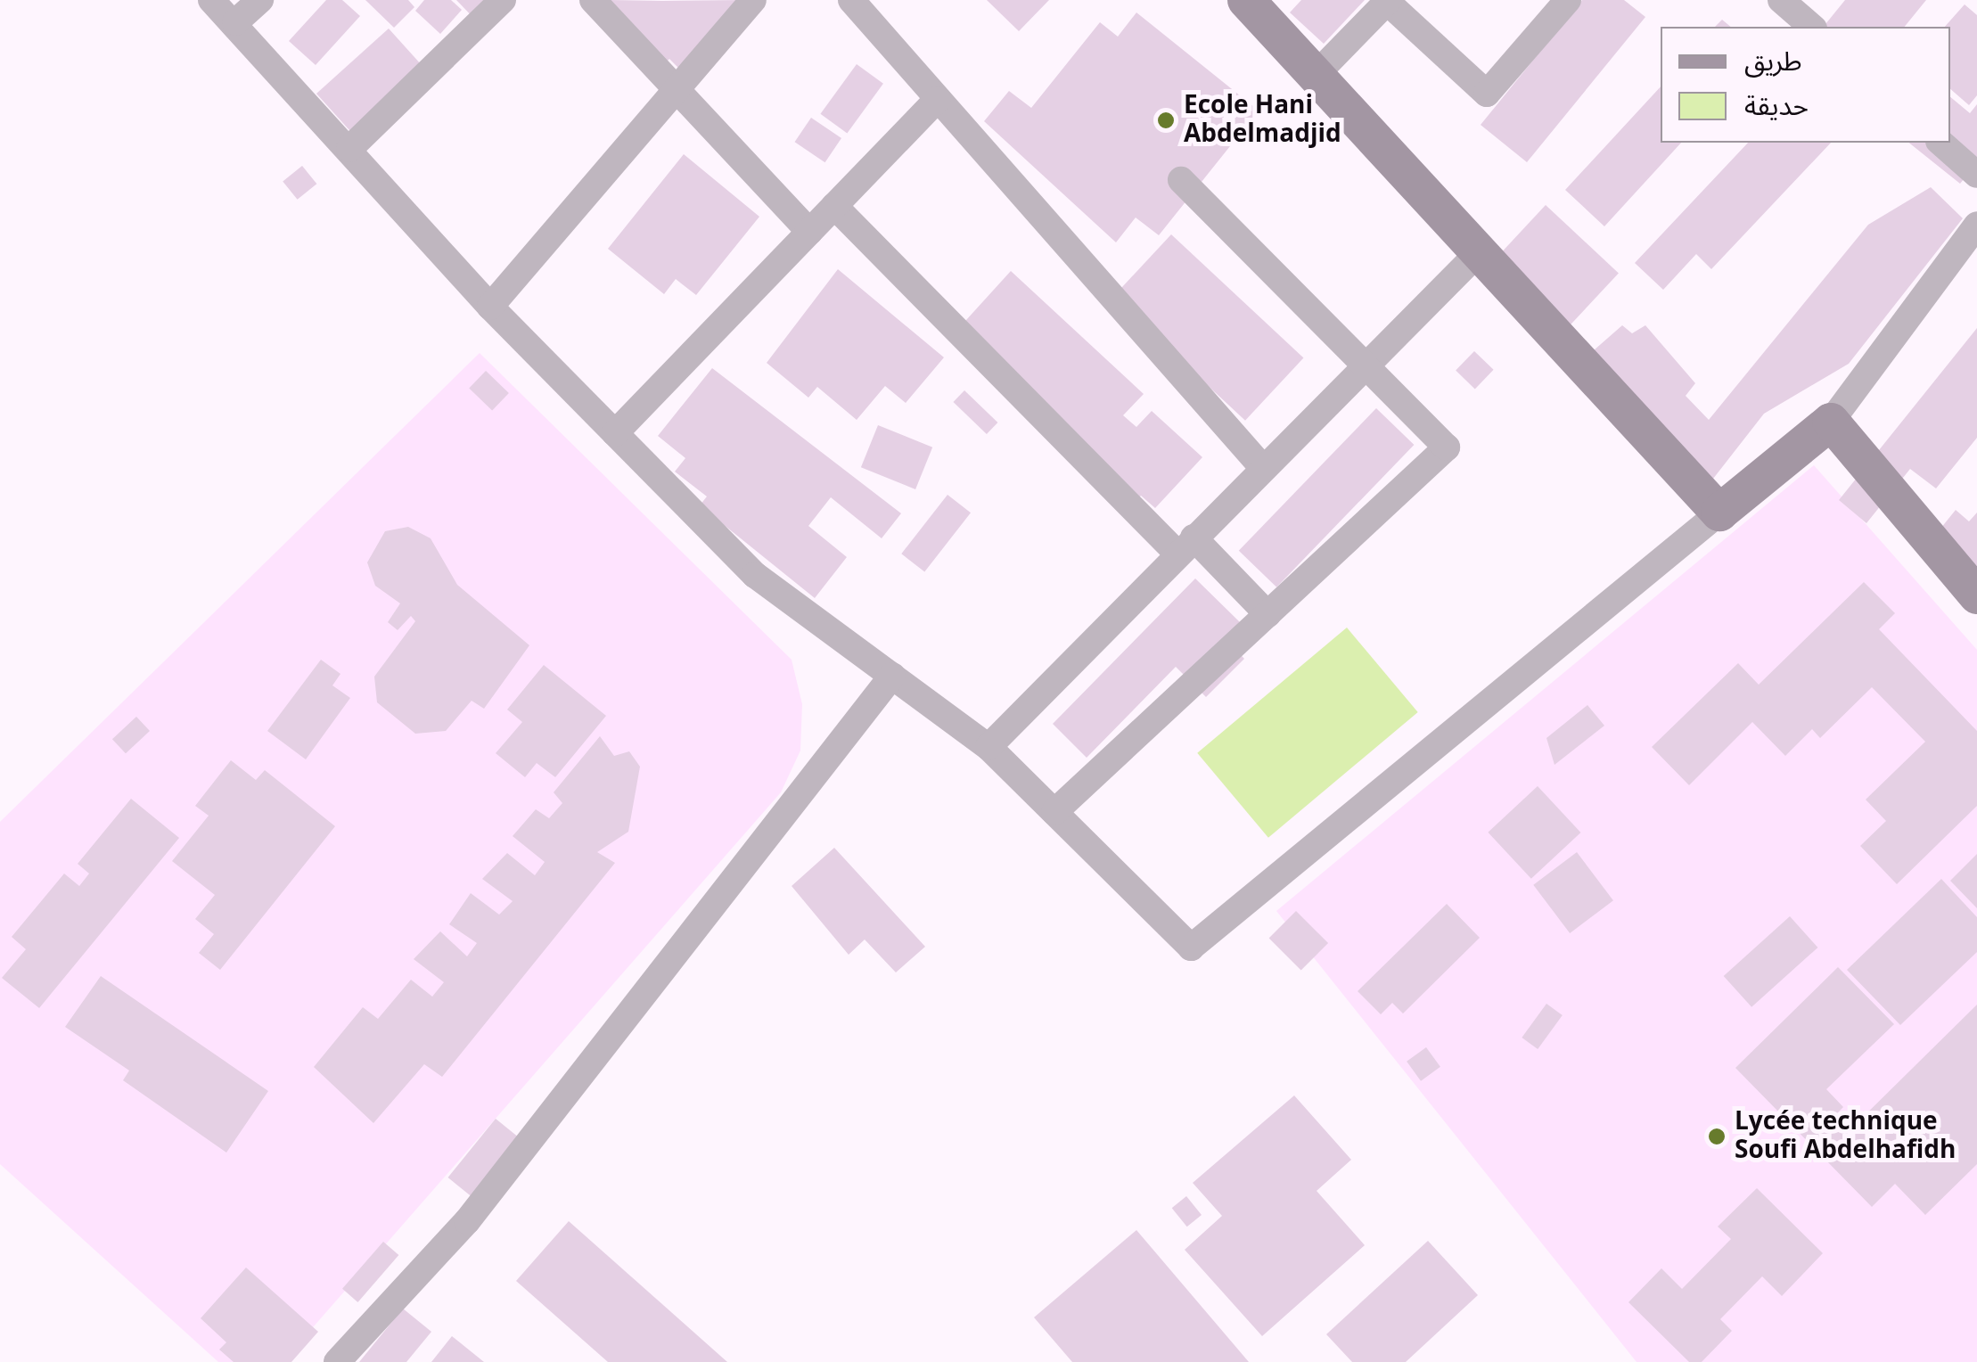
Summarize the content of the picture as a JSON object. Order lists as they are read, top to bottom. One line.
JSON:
{"places":["Ecole Hani Abdelmadjid","Lycée technique Soufi Abdelhafidh"],"legend":["طريق","حديقة"]}
